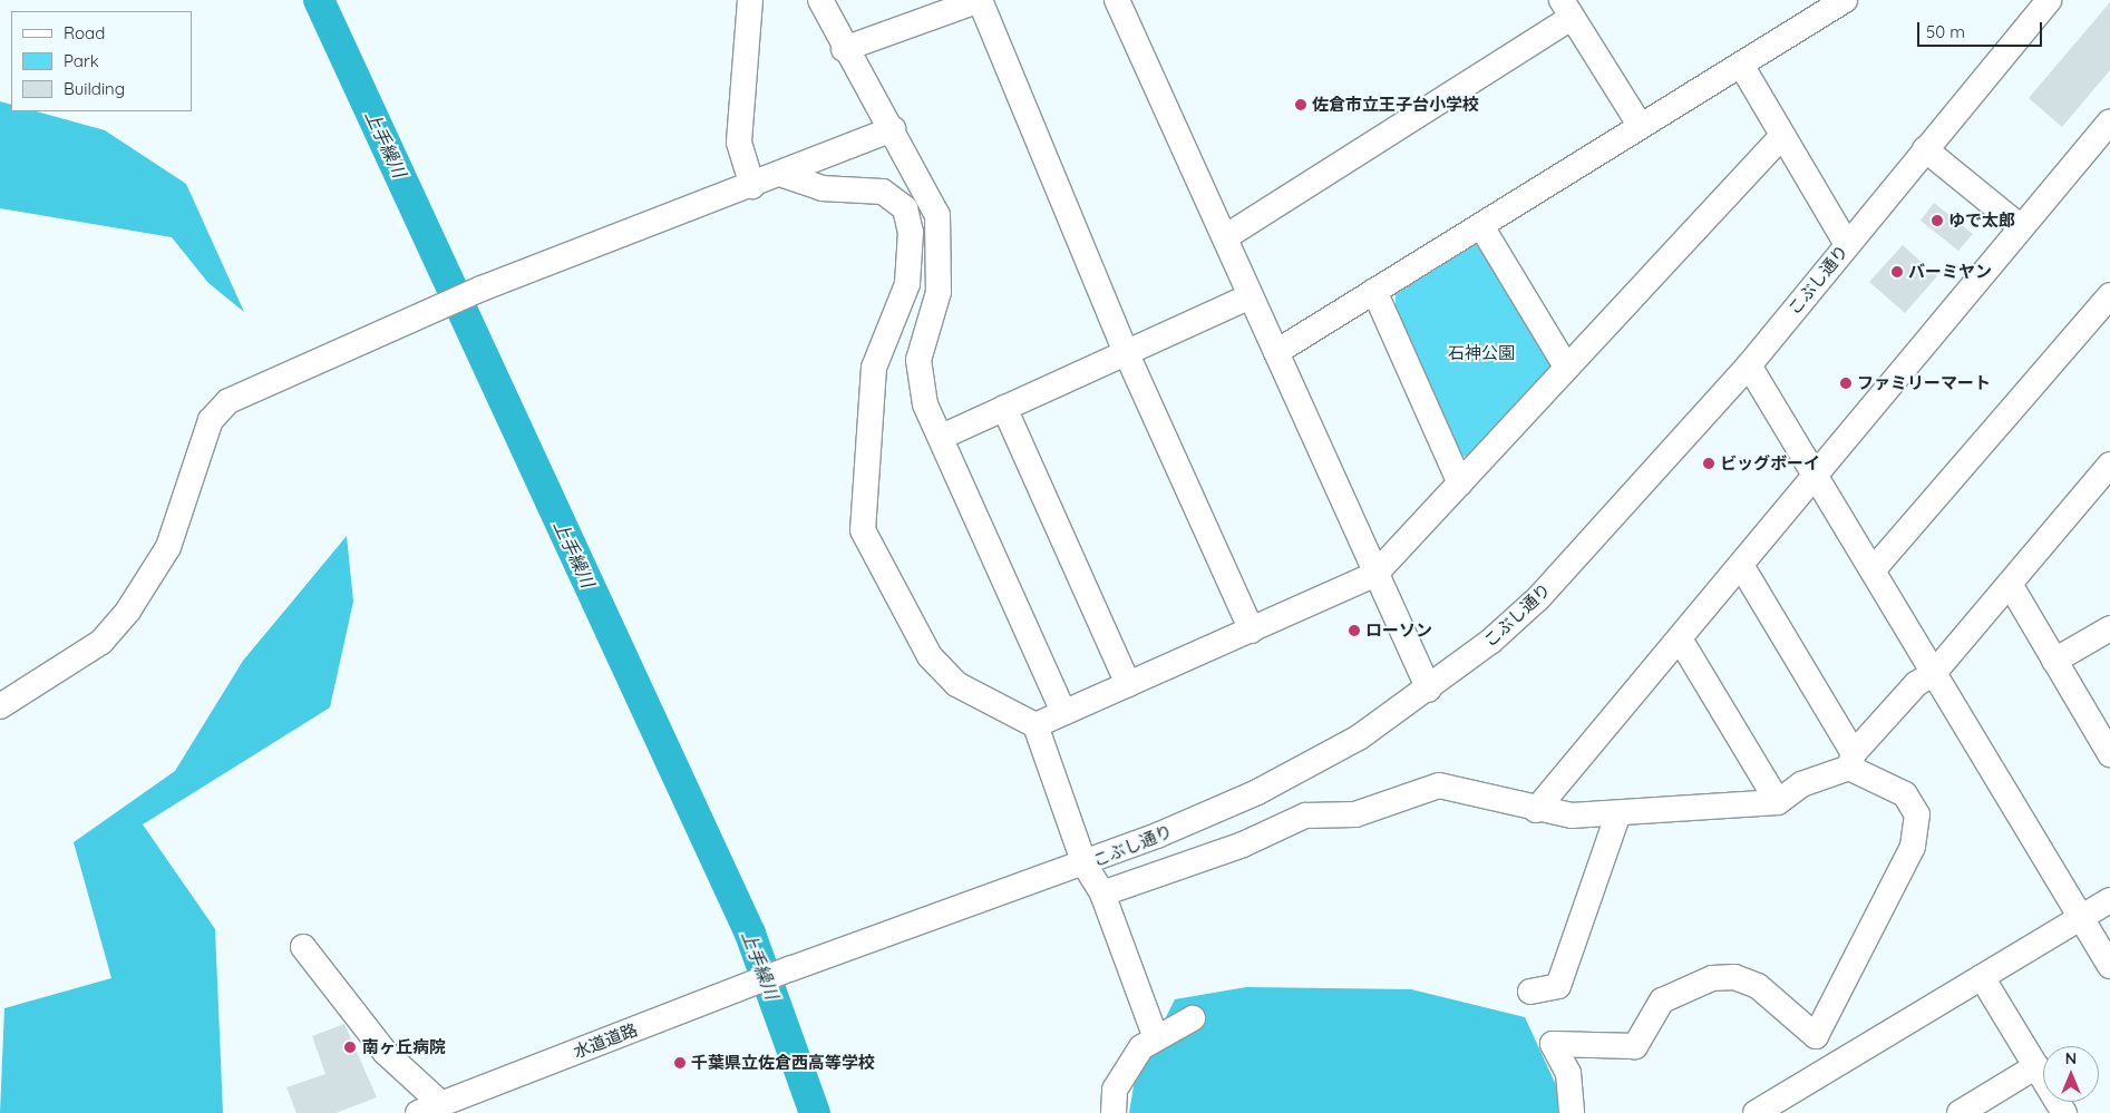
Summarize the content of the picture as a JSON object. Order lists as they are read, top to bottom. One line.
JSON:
{"streets":{"street":["こぶし通り","水道道路"]},"crossings":[["こぶし通り","水道道路"]],"water":["上手繰川"],"parks":["石神公園"],"places":["佐倉市立王子台小学校","ゆで太郎","バーミヤン","ファミリーマート","ビッグボーイ","ローソン","南ヶ丘病院","千葉県立佐倉西高等学校"],"legend":["Road","Park","Building"],"scale_bar":"50 m","north":"top"}
